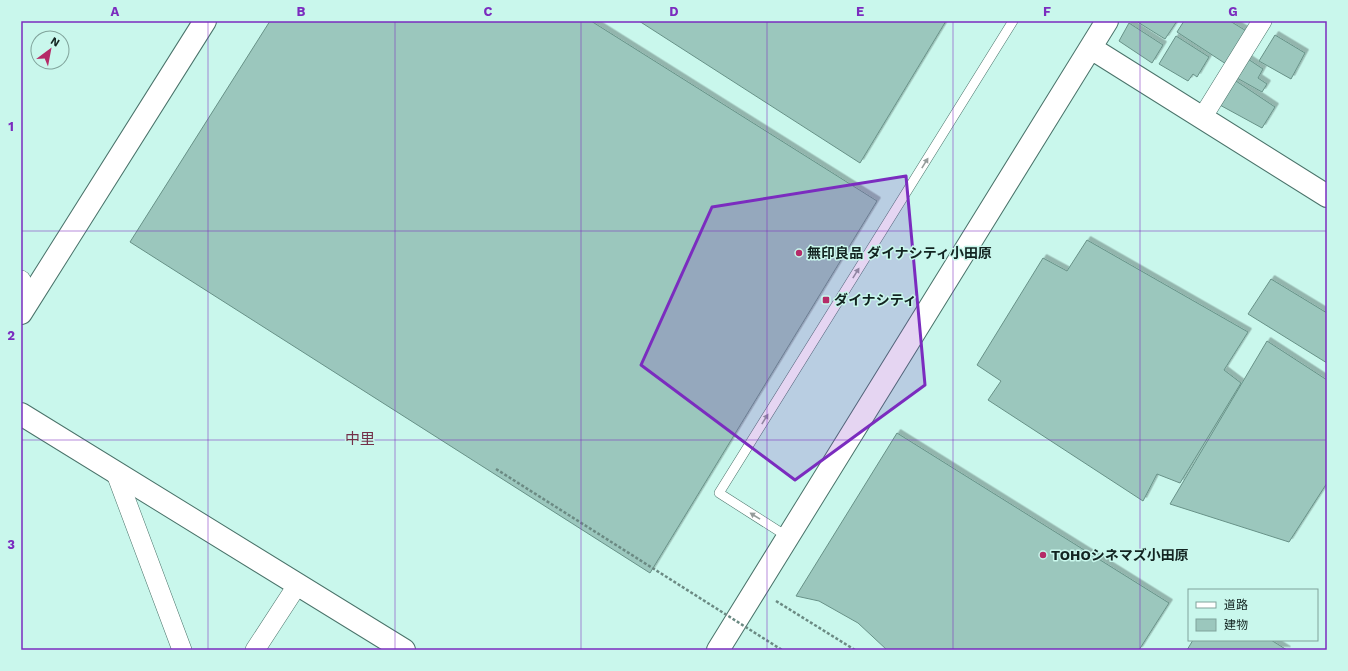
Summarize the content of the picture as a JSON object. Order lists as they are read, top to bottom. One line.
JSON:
{"districts":["中里"],"places":{"other":["無印良品 ダイナシティ小田原","TOHOシネマズ小田原"],"transit":["ダイナシティ"]},"legend":["道路","建物"],"north":"top right","grid":{"columns":["A","B","C","D","E","F","G"],"rows":["1","2","3"]}}
